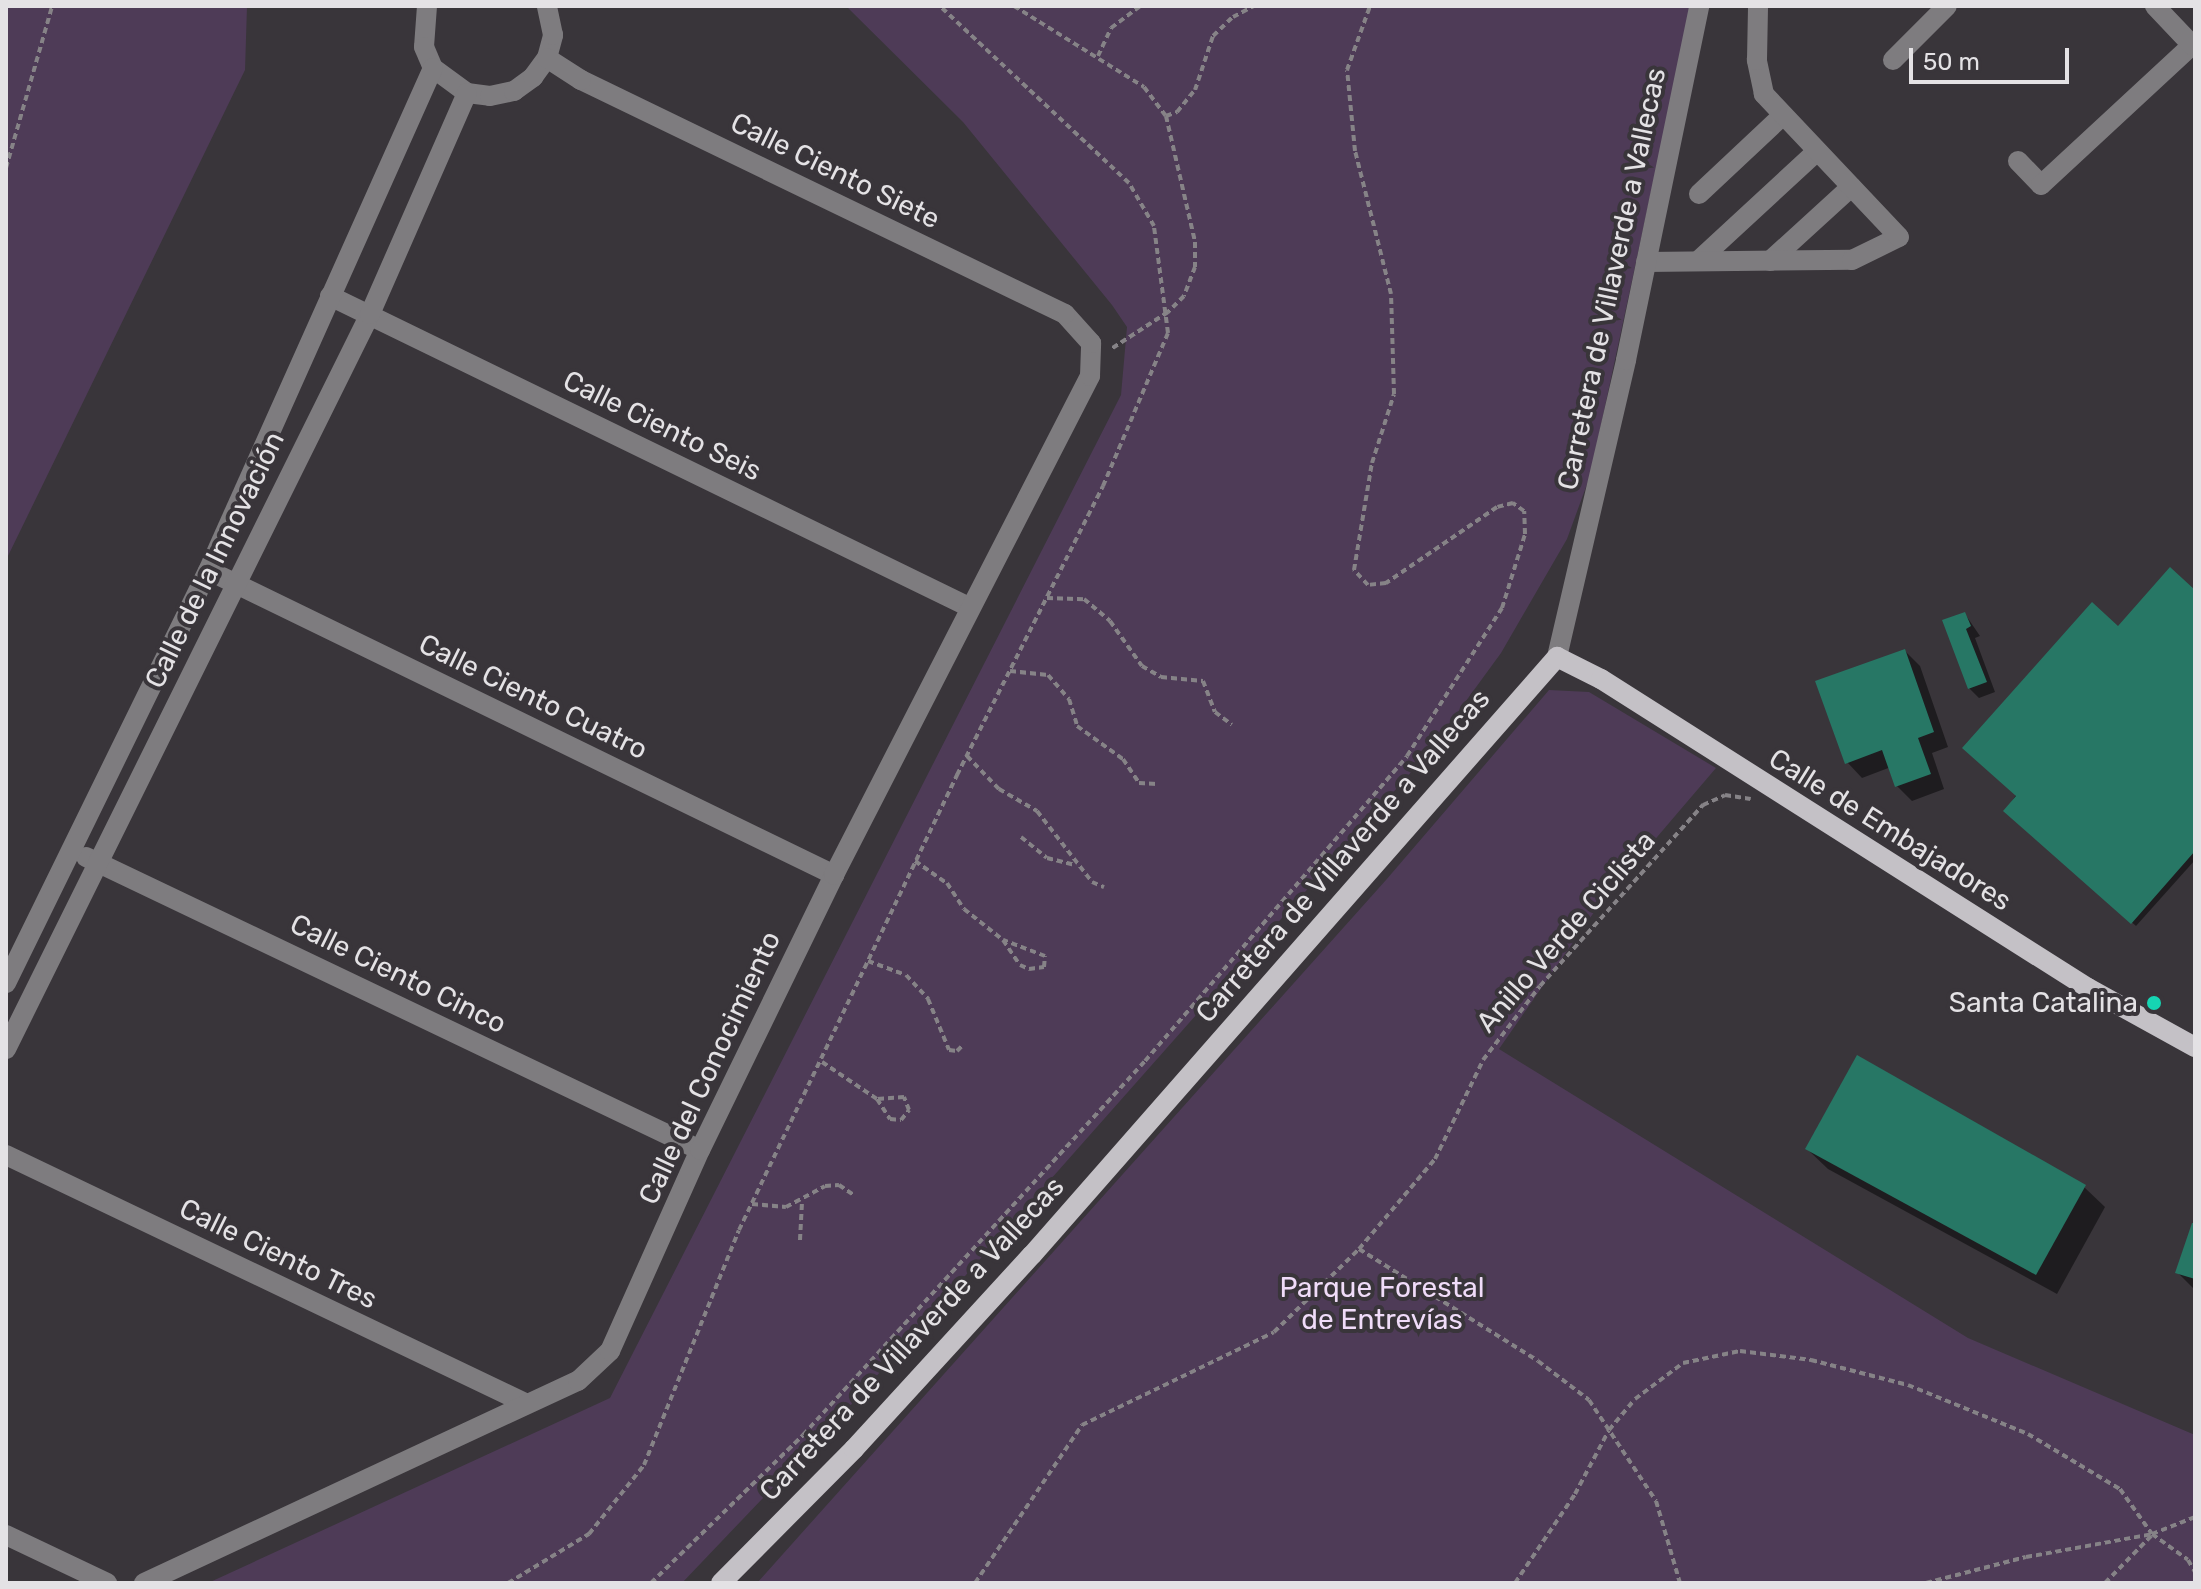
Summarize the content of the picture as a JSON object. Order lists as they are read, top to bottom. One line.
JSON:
{"streets":{"main road":["Carretera de Villaverde a Vallecas","Calle de Embajadores"],"street":["Calle Ciento Siete","Calle Ciento Seis","Calle de la Innovación","Calle Ciento Cuatro","Calle Ciento Cinco","Calle del Conocimiento","Calle Ciento Tres"],"path":["Anillo Verde Ciclista"]},"crossings":[["Calle Ciento Siete","Calle del Conocimiento"],["Carretera de Villaverde a Vallecas","Calle de Embajadores"],["Calle Ciento Seis","Calle de la Innovación"],["Calle Ciento Seis","Calle del Conocimiento"],["Calle de la Innovación","Calle Ciento Cuatro"],["Calle de la Innovación","Calle Ciento Cinco"],["Calle Ciento Cuatro","Calle del Conocimiento"],["Calle Ciento Cinco","Calle del Conocimiento"],["Calle del Conocimiento","Calle Ciento Tres"]],"parks":["Parque Forestal de Entrevías"],"places":["Santa Catalina"],"scale_bar":"50 m"}
